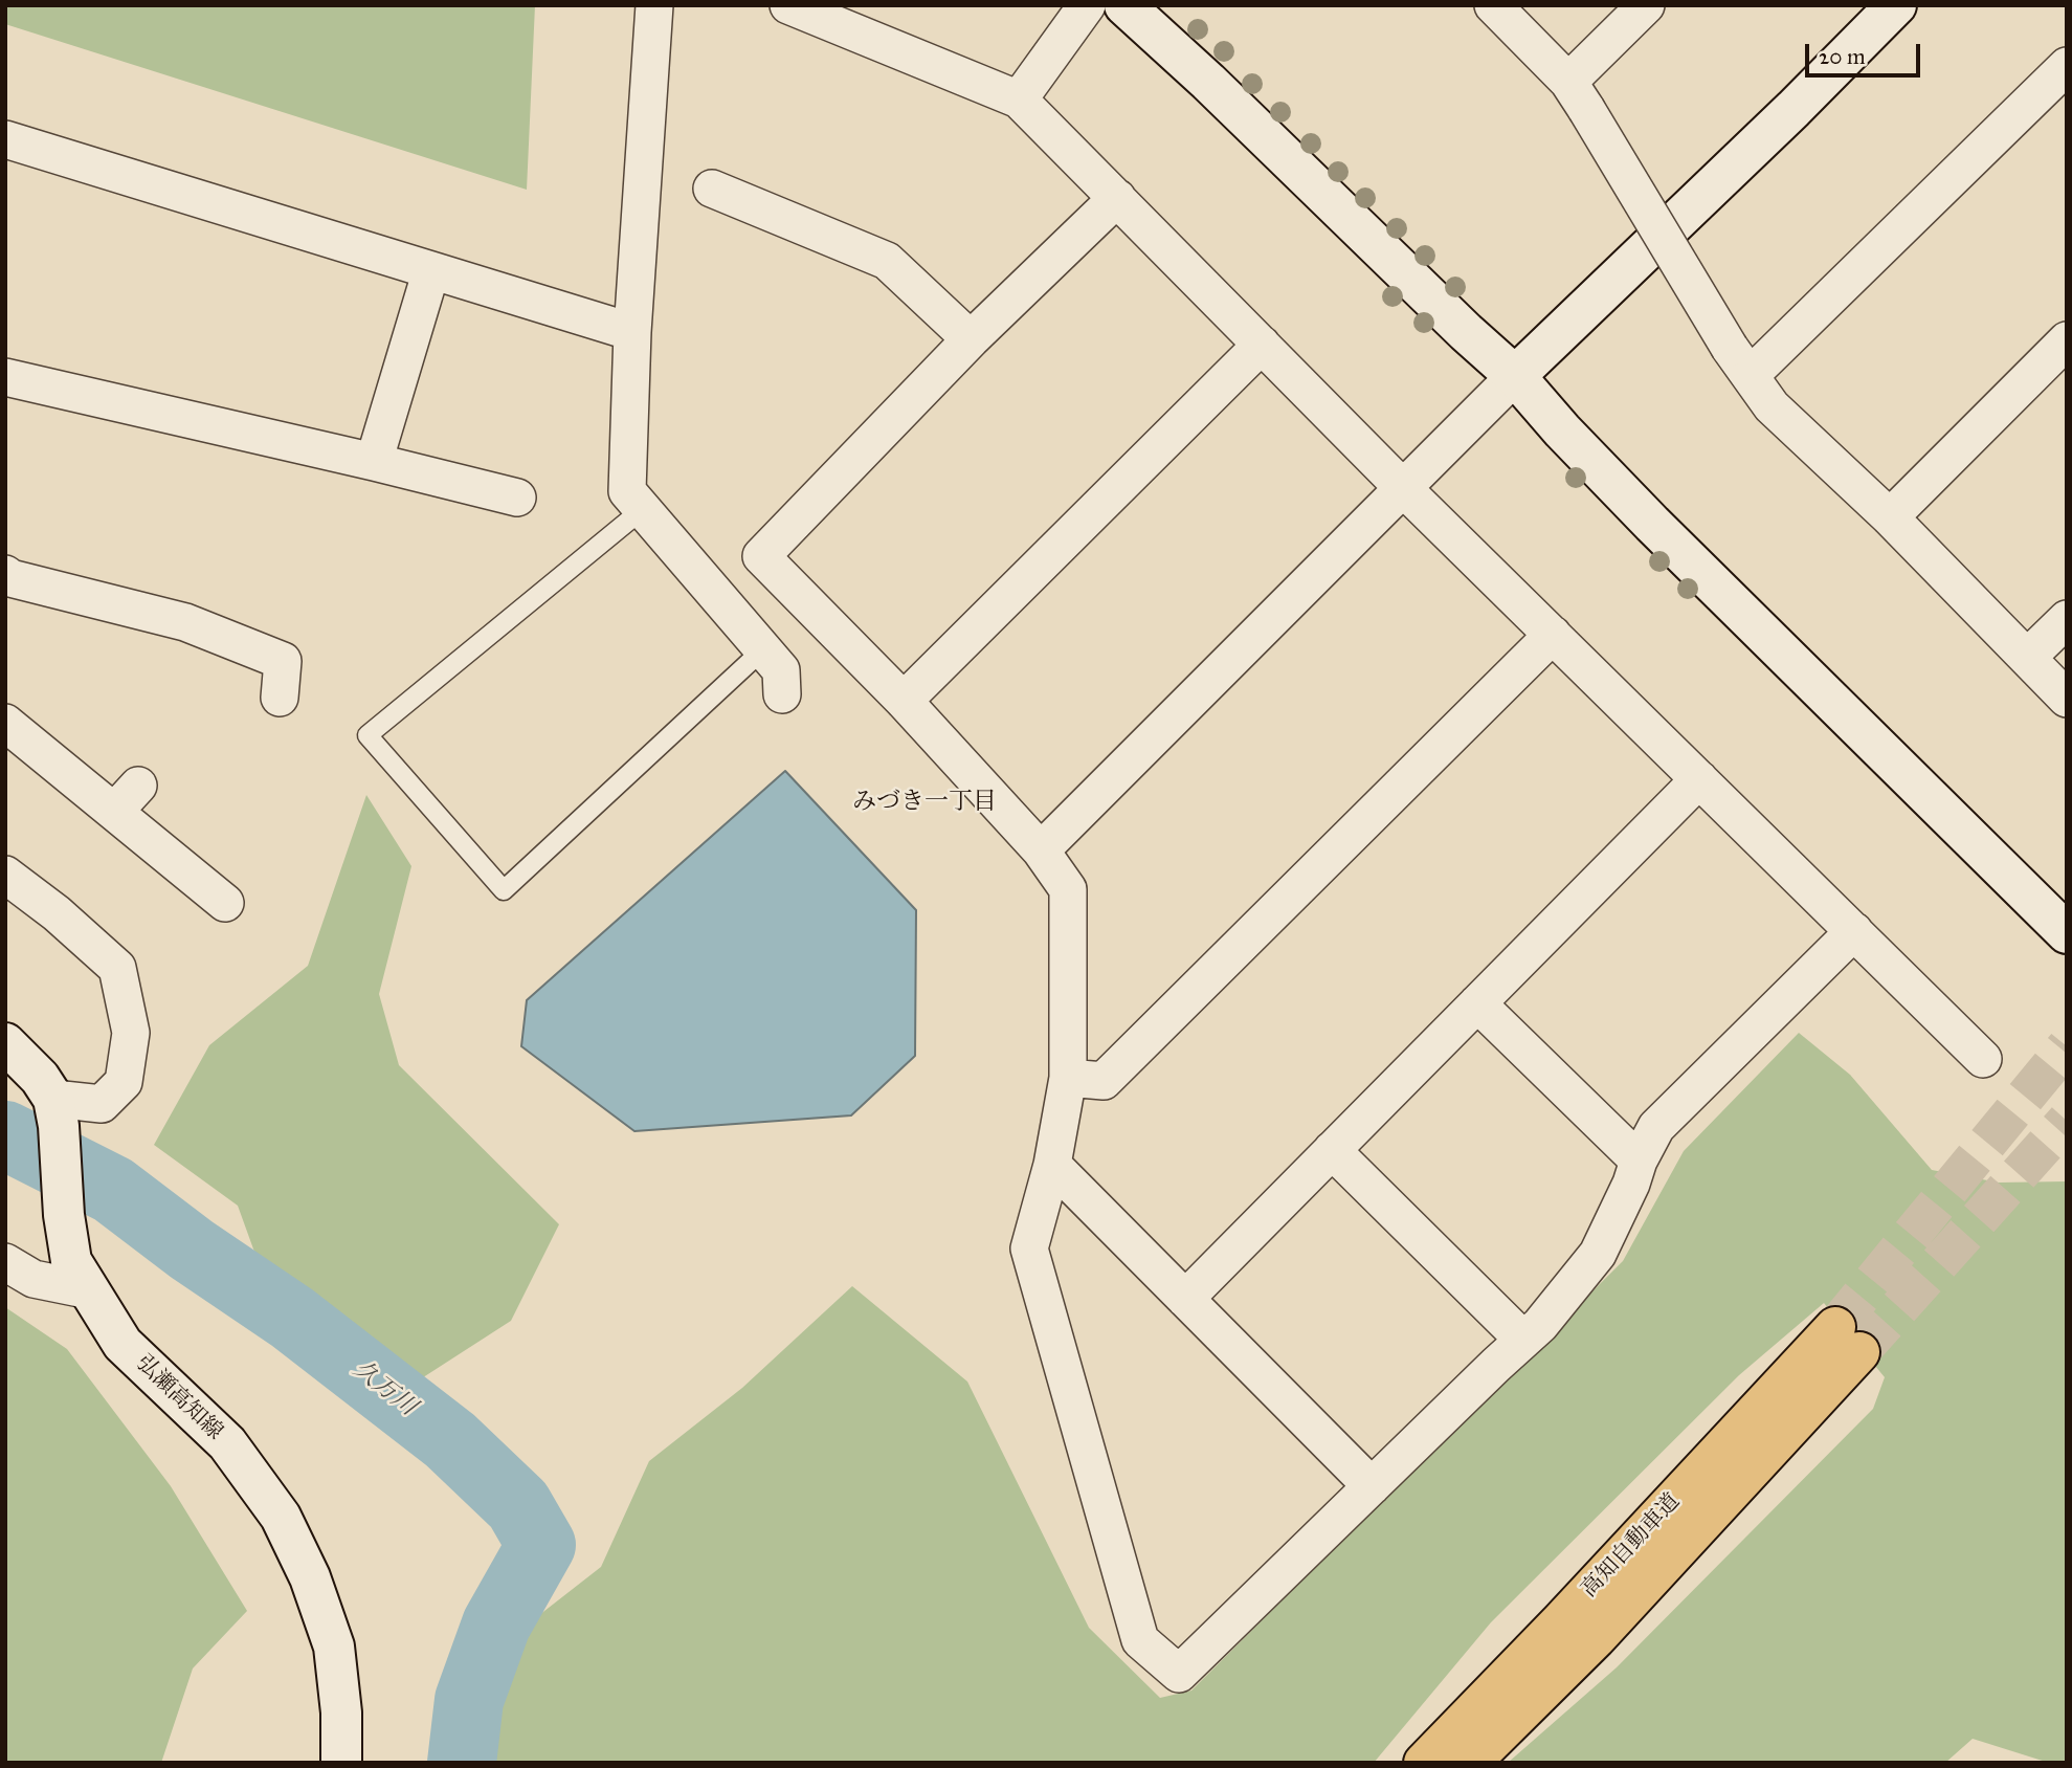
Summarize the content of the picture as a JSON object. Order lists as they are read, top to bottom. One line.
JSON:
{"streets":{"highway":["高知自動車道"],"street":["弘瀬高知線"]},"districts":["みづき一丁目"],"water":["久万川"],"scale_bar":"20 m"}
